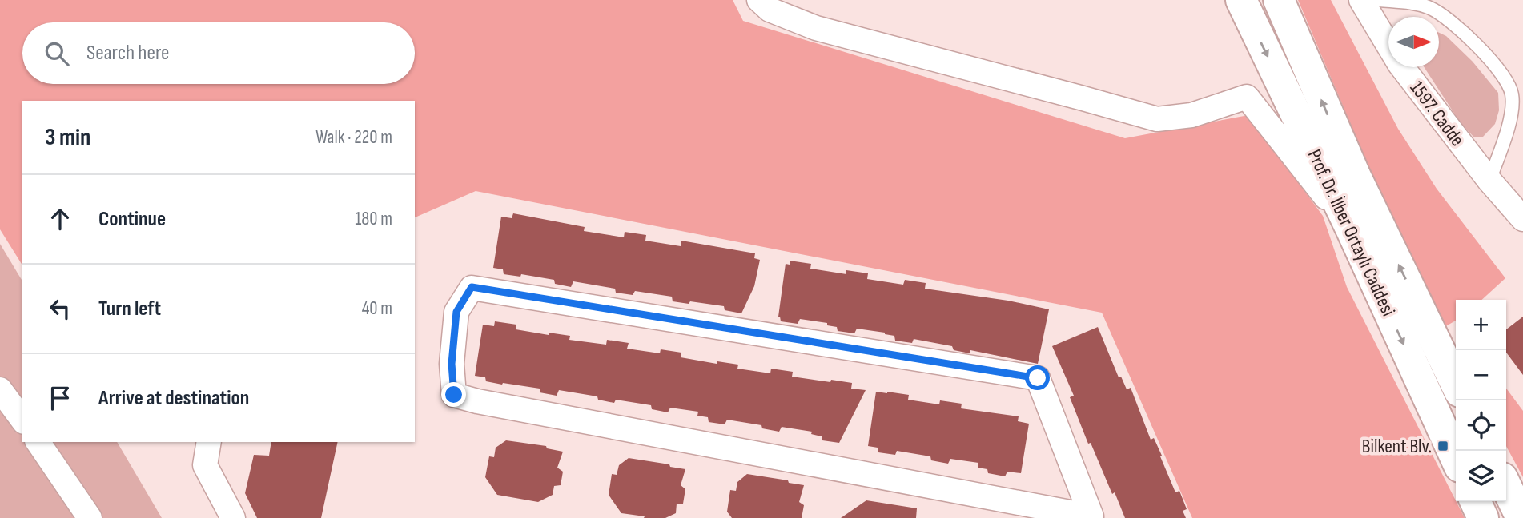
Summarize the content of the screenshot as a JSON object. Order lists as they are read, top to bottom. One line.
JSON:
{"streets":{"street":["1597. Cadde","Prof. Dr. İlber Ortaylı Caddesi"]},"places":{"transit":["Bilkent Blv."]},"north":"right","page":{"search":"Search here","heading":["3 min","Walk · 220 m"],"list":[["Continue","180 m"],["Turn left","40 m"],"Arrive at destination"],"map_buttons":["+","−"]}}
